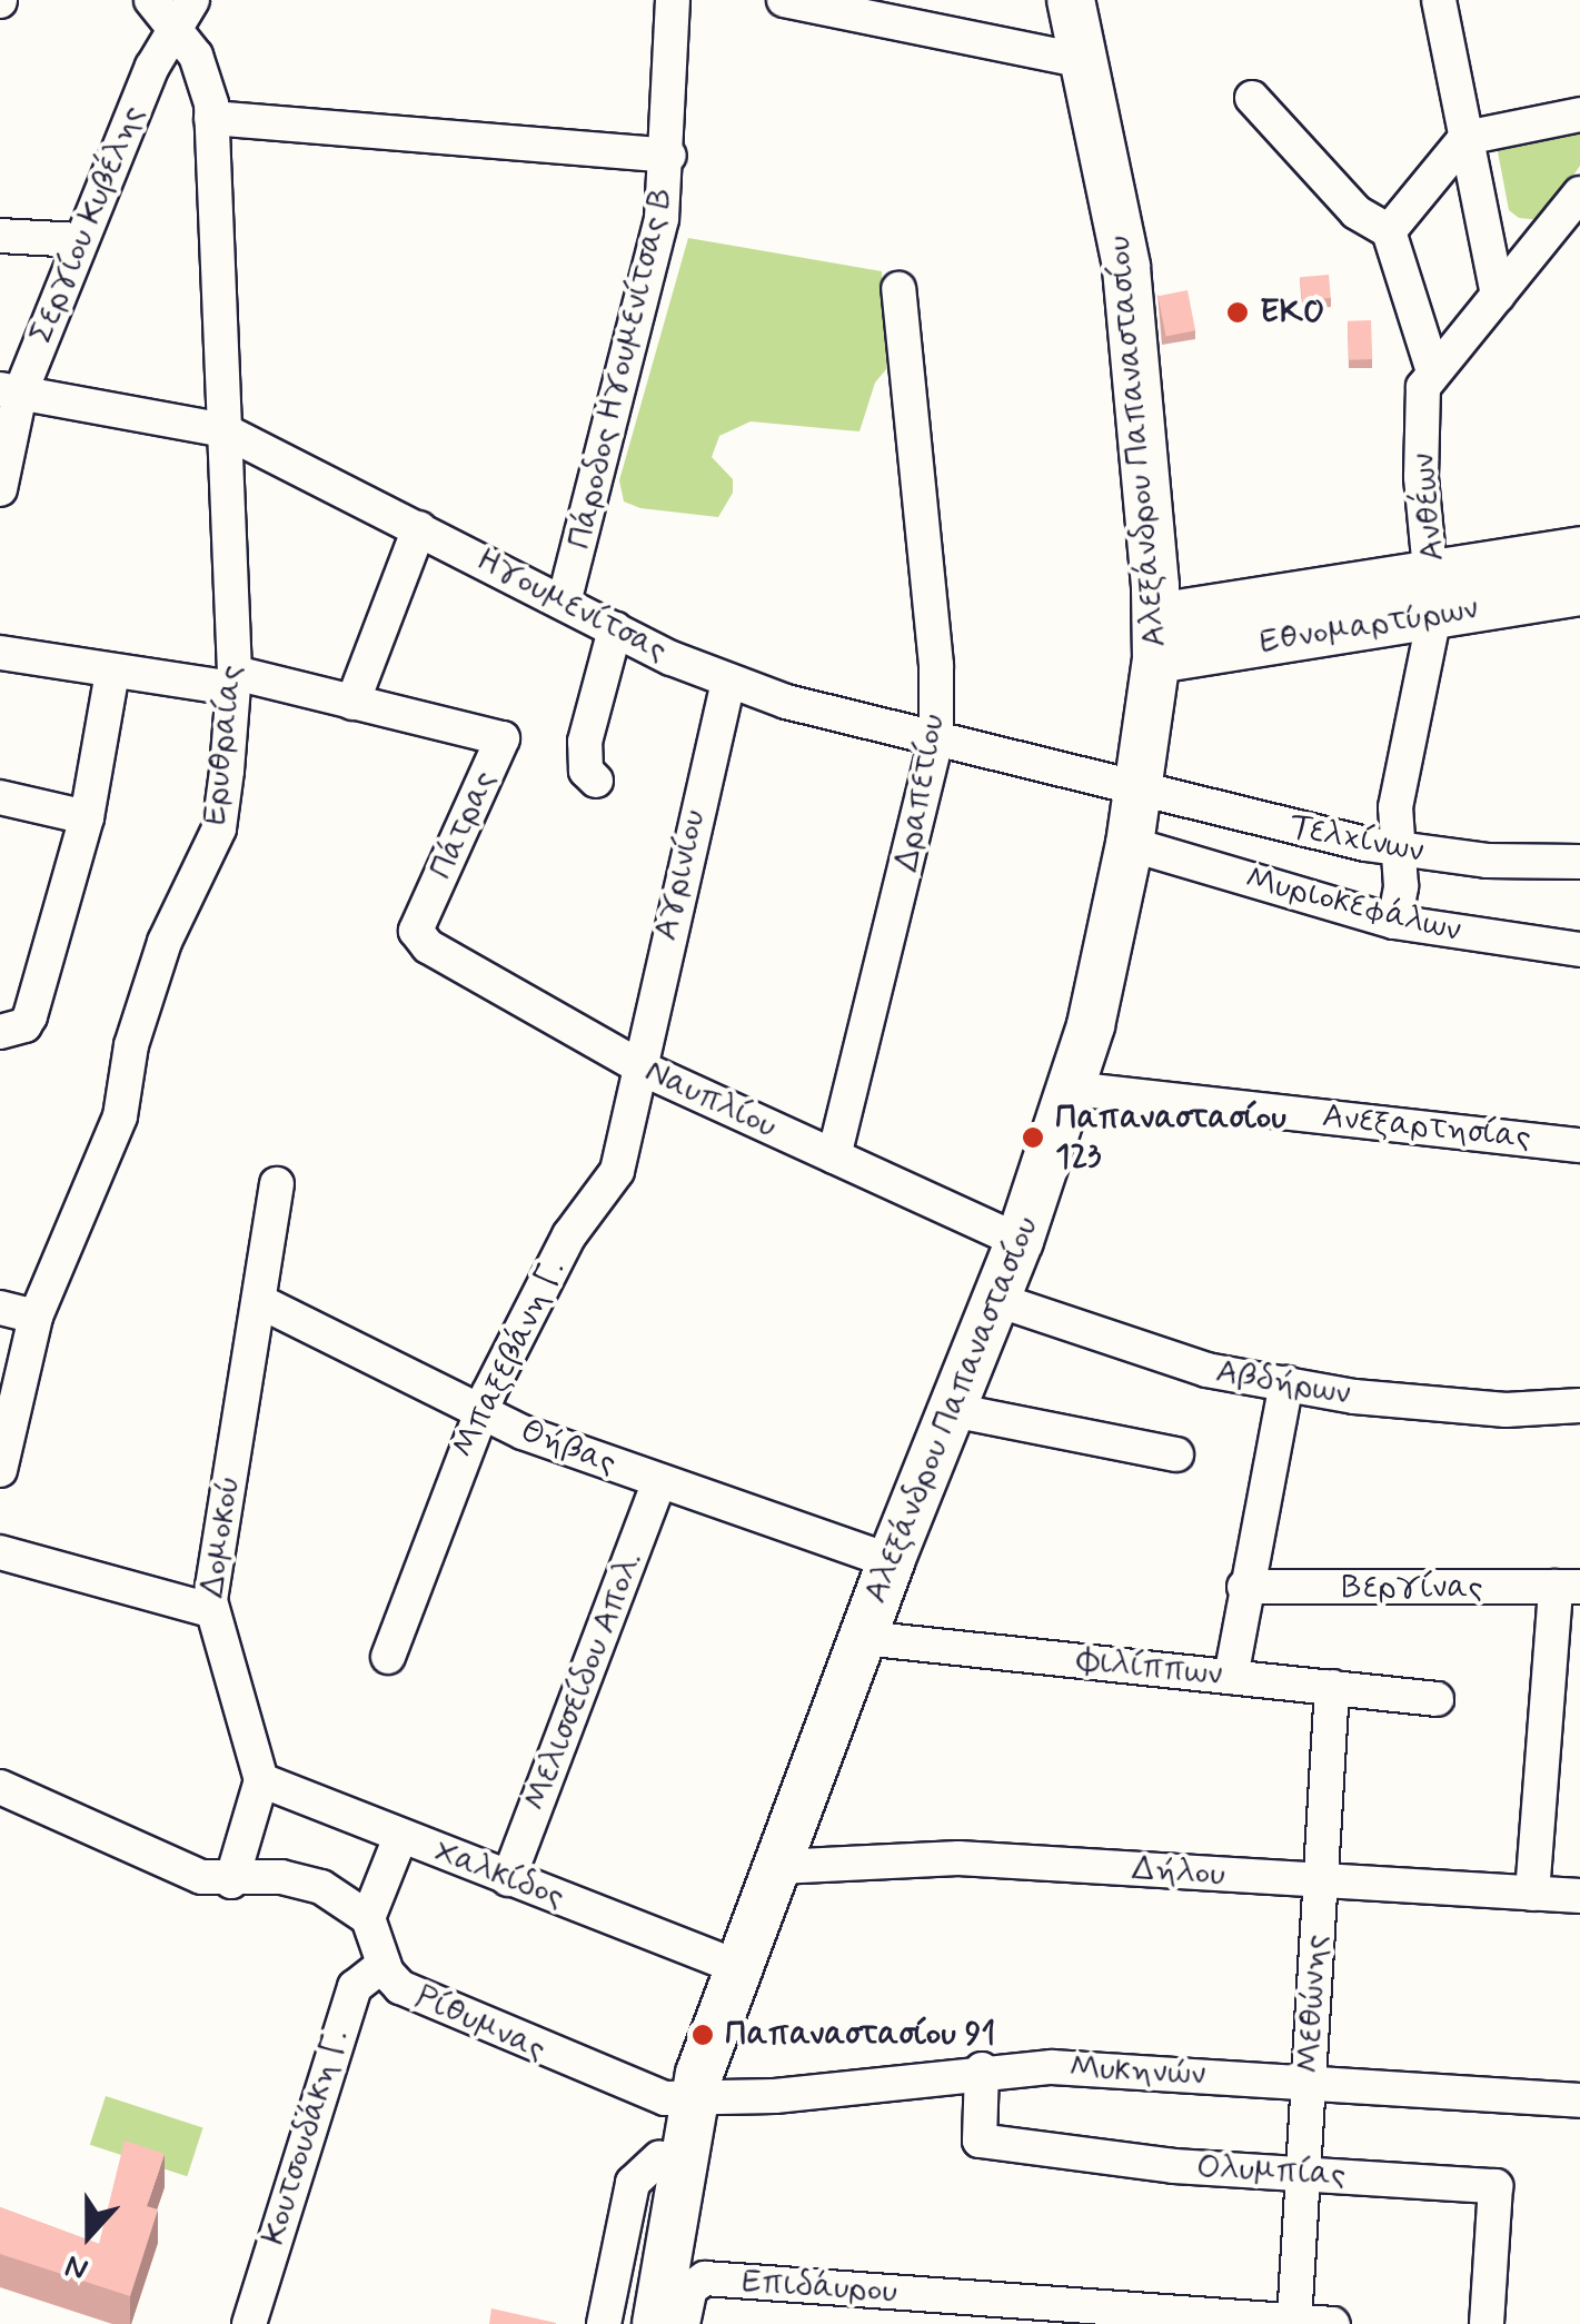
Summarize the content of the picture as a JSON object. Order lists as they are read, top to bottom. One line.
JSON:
{"streets":{"main road":["Αλεξάνδρου Παπαναστασίου","Εθνομαρτύρων"],"street":["Σεργίου Κυβέλης","Πάροδος Ηγουμενίτσας Β","Ανθέων","Ηγουμενίτσας","Ερυθραίας","Δραπετίου","Πάτρας","Τελχίνων","Αγρινίου","Μυριοκεφάλων","Ναυπλίου","Ανεξαρτησίας","Μπαξεβάνη Γ.","Αβδήρων","Θήβας","Δομοκού","Βεργίνας","Φιλίππων","Μελισσείδου Απολ.","Δήλου","Χαλκίδος","Μεθώνης","Ρίθυμνας","Μυκηνών","Κουτσουδάκη Γ.","Ολυμπίας","Επιδάυρου"]},"crossings":[["Σεργίου Κυβέλης","Ηγουμενίτσας"],["Σεργίου Κυβέλης","Ερυθραίας"],["Πάροδος Ηγουμενίτσας Β","Ηγουμενίτσας"],["Αλεξάνδρου Παπαναστασίου","Ηγουμενίτσας"],["Αλεξάνδρου Παπαναστασίου","Εθνομαρτύρων"],["Αλεξάνδρου Παπαναστασίου","Τελχίνων"],["Αλεξάνδρου Παπαναστασίου","Μυριοκεφάλων"],["Αλεξάνδρου Παπαναστασίου","Ναυπλίου"],["Αλεξάνδρου Παπαναστασίου","Ανεξαρτησίας"],["Αλεξάνδρου Παπαναστασίου","Αβδήρων"],["Αλεξάνδρου Παπαναστασίου","Θήβας"],["Αλεξάνδρου Παπαναστασίου","Φιλίππων"],["Αλεξάνδρου Παπαναστασίου","Δήλου"],["Αλεξάνδρου Παπαναστασίου","Χαλκίδος"],["Αλεξάνδρου Παπαναστασίου","Ρίθυμνας"],["Αλεξάνδρου Παπαναστασίου","Μυκηνών"],["Ανθέων","Εθνομαρτύρων"],["Ανθέων","Τελχίνων"],["Ανθέων","Μυριοκεφάλων"],["Ηγουμενίτσας","Ερυθραίας"],["Ηγουμενίτσας","Δραπετίου"],["Ηγουμενίτσας","Τελχίνων"],["Ηγουμενίτσας","Αγρινίου"],["Ερυθραίας","Πάτρας"],["Δραπετίου","Ναυπλίου"],["Πάτρας","Ναυπλίου"],["Αγρινίου","Ναυπλίου"],["Αγρινίου","Μπαξεβάνη Γ."],["Ναυπλίου","Μπαξεβάνη Γ."],["Μπαξεβάνη Γ.","Θήβας"],["Θήβας","Δομοκού"],["Θήβας","Μελισσείδου Απολ."],["Δομοκού","Χαλκίδος"],["Φιλίππων","Μεθώνης"],["Μελισσείδου Απολ.","Χαλκίδος"],["Δήλου","Μεθώνης"],["Μεθώνης","Μυκηνών"],["Μεθώνης","Ολυμπίας"],["Μεθώνης","Επιδάυρου"],["Ρίθυμνας","Μυκηνών"],["Ρίθυμνας","Κουτσουδάκη Γ."],["Μυκηνών","Ολυμπίας"]],"places":["EKO","Παπαναστασίου 123","Παπαναστασίου 91"],"north":"bottom"}
